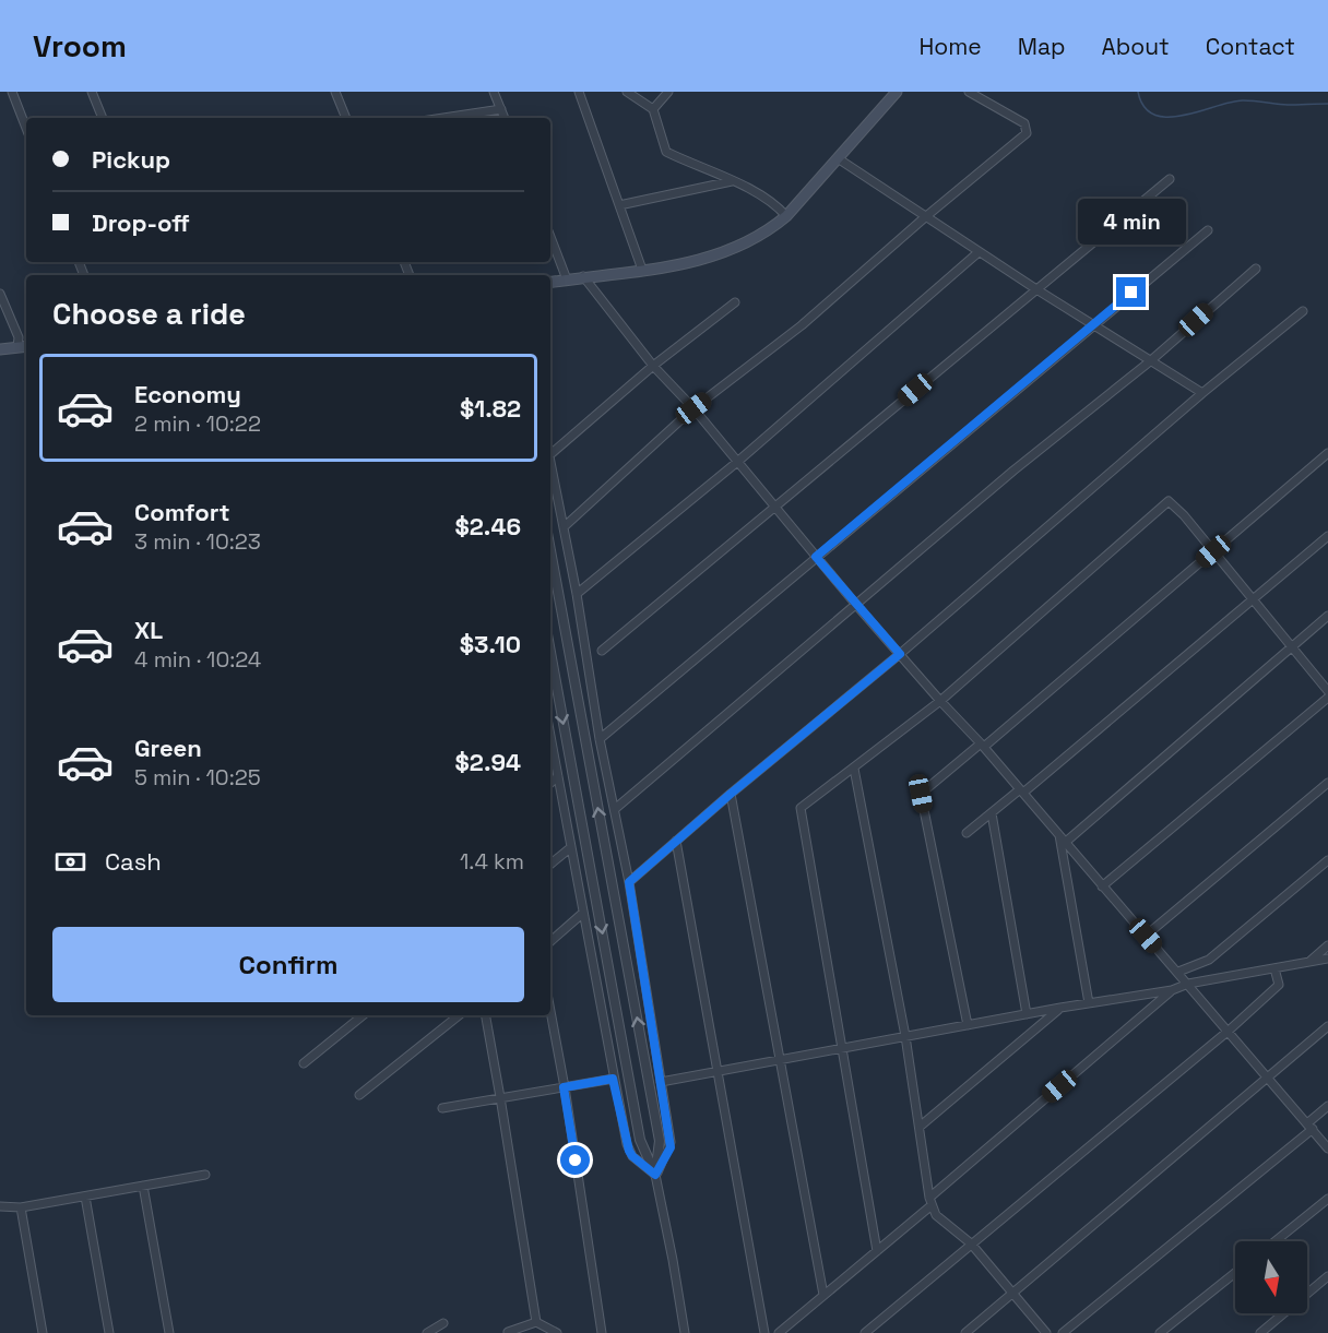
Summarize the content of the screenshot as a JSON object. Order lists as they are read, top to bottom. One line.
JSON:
{"north":"bottom","page":{"header":"Vroom","nav":["Home","Map","About","Contact"],"banner":["Pickup","Drop-off"],"bubble":"4 min","heading":"Choose a ride","list":[{"name":"Economy","note":"2 min · 10:22","value":"$1.82"},{"name":"Comfort","note":"3 min · 10:23","value":"$2.46"},{"name":"XL","note":"4 min · 10:24","value":"$3.10"},{"name":"Green","note":"5 min · 10:25","value":"$2.94"}],"pay":["Cash","1.4 km"],"buttons":"Confirm"}}
